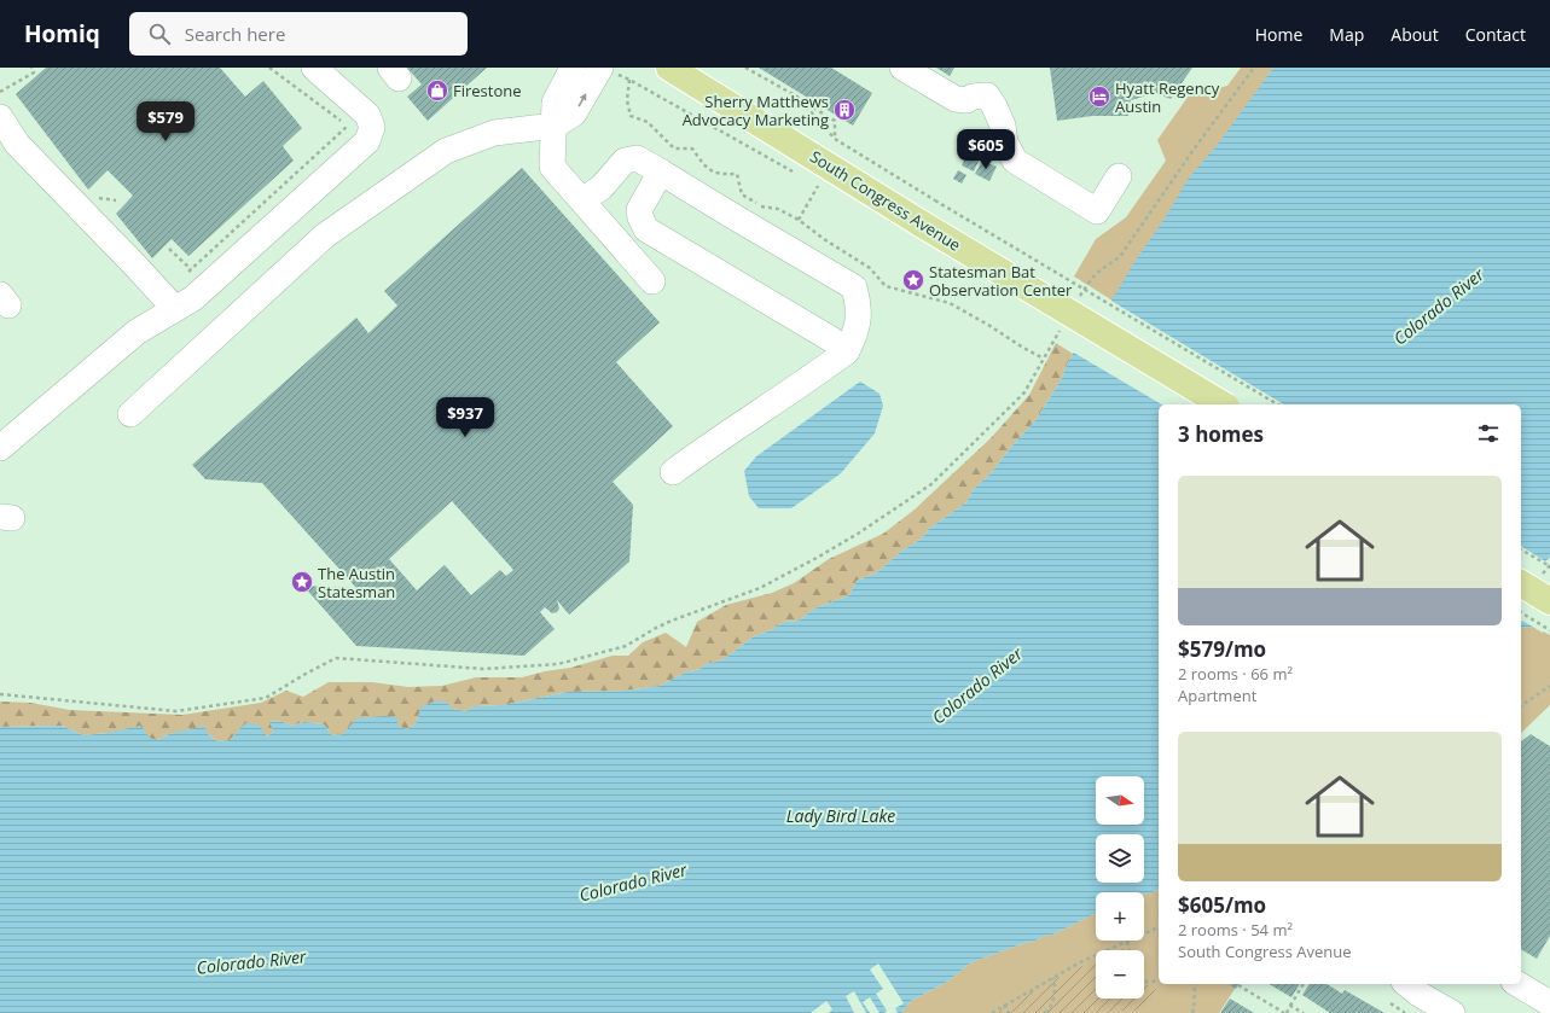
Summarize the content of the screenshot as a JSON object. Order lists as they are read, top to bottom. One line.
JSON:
{"streets":{"main road":["South Congress Avenue"]},"water":["Colorado River","Lady Bird Lake"],"places":{"shop":["Firestone"],"hotel":["Hyatt Regency Austin"],"building":["Sherry Matthews Advocacy Marketing"],"place":["Statesman Bat Observation Center","The Austin Statesman"]},"north":"right","page":{"header":"Homiq","search":"Search here","nav":["Home","Map","About","Contact"],"price":["$579","$605","$937"],"heading":"3 homes","list":[{"name":"$579/mo","note":"2 rooms · 66 m² · Apartment"},{"name":"$605/mo","note":"2 rooms · 54 m² · South Congress Avenue"}],"map_buttons":["+","−"]}}
